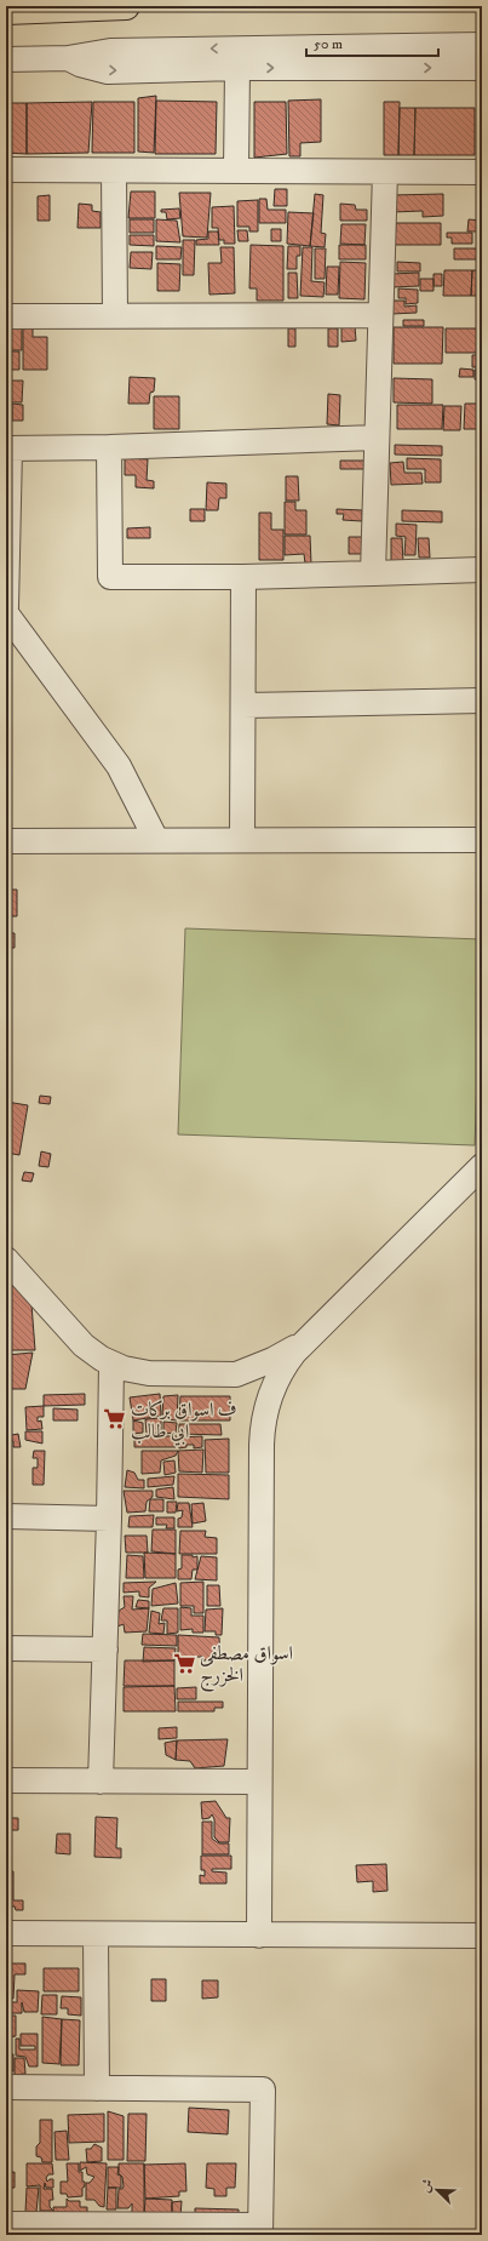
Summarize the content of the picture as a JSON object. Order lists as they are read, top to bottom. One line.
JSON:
{"places":{"supermarket":["ف اسواق بركات ابي طالب","اسواق مصطفى الخزرج"]},"scale_bar":"50 m","north":"top left"}
